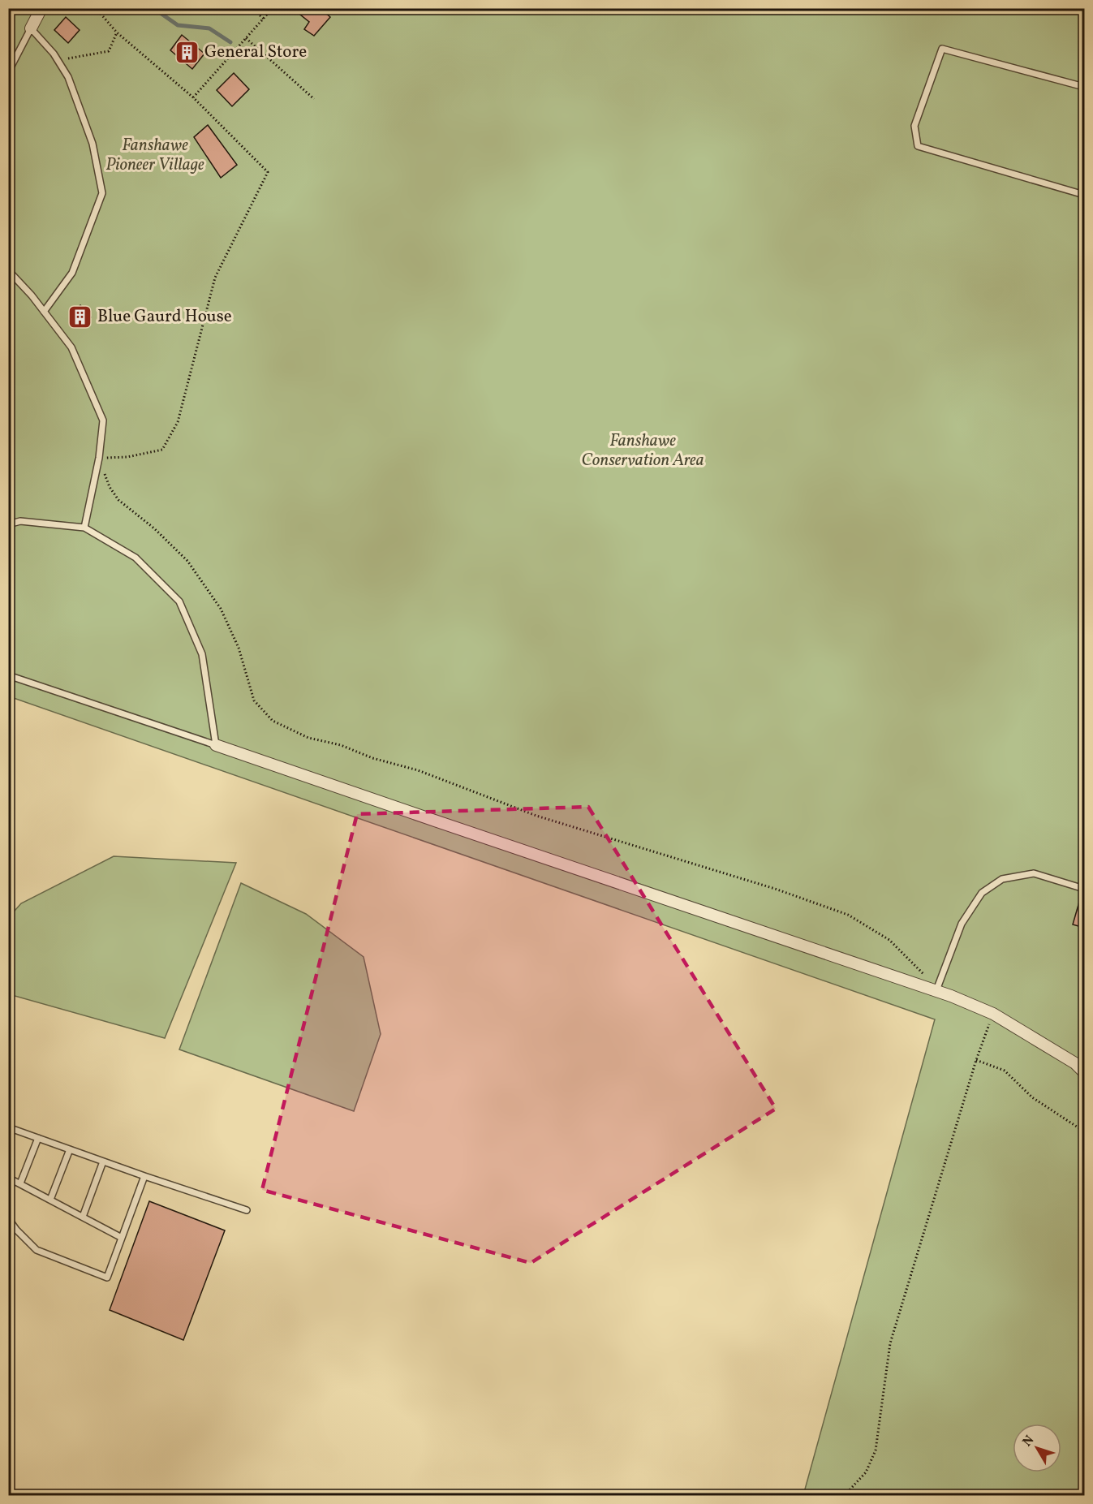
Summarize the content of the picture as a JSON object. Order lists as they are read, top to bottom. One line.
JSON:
{"parks":["Fanshawe Pioneer Village","Fanshawe Conservation Area"],"places":{"building":["General Store","Blue Gaurd House"]},"north":"top left"}
